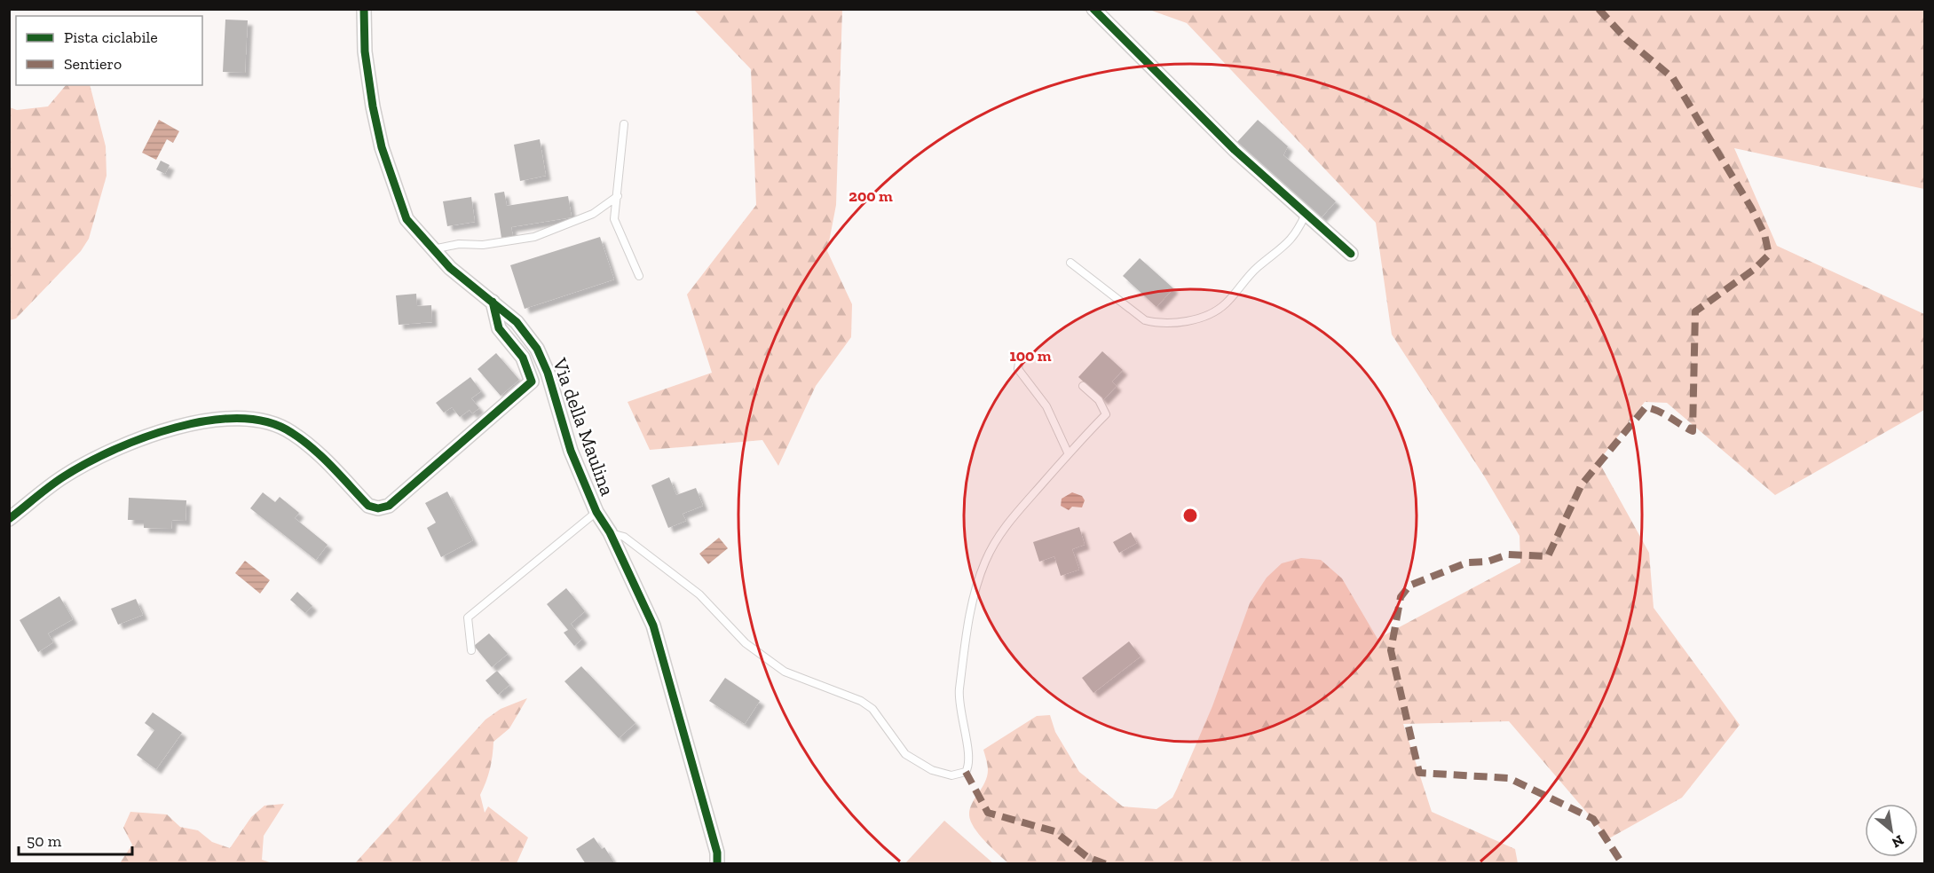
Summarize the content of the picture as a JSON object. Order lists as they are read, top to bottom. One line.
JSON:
{"streets":{"street":["Via della Maulina"]},"legend":["Pista ciclabile","Sentiero"],"scale_bar":"50 m","north":"bottom right","rings":["200 m","100 m"]}
